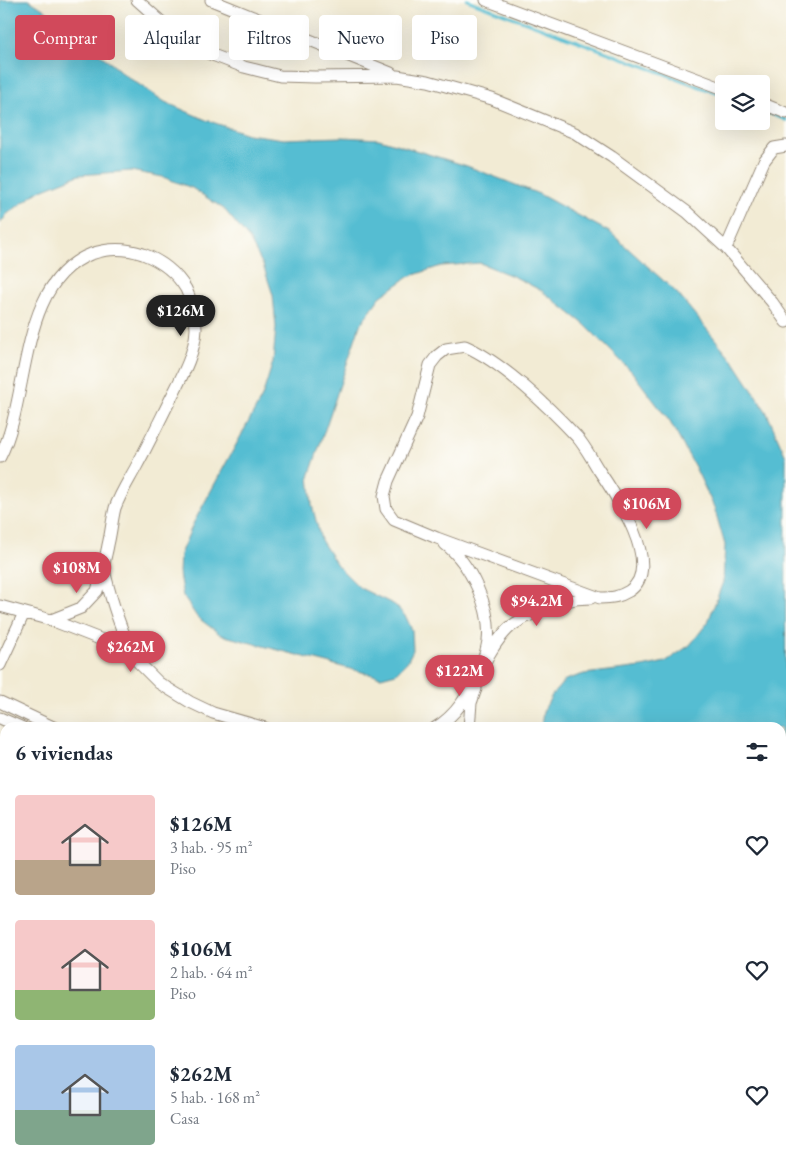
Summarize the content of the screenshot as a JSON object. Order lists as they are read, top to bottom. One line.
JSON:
{"page":{"chip":["Comprar","Alquilar","Filtros","Nuevo","Piso"],"price":["$126M","$106M","$108M","$94.2M","$262M","$122M"],"heading":"6 viviendas","list":[{"name":"$126M","note":"3 hab. · 95 m² · Piso"},{"name":"$106M","note":"2 hab. · 64 m² · Piso"},{"name":"$262M","note":"5 hab. · 168 m² · Casa"}]}}
